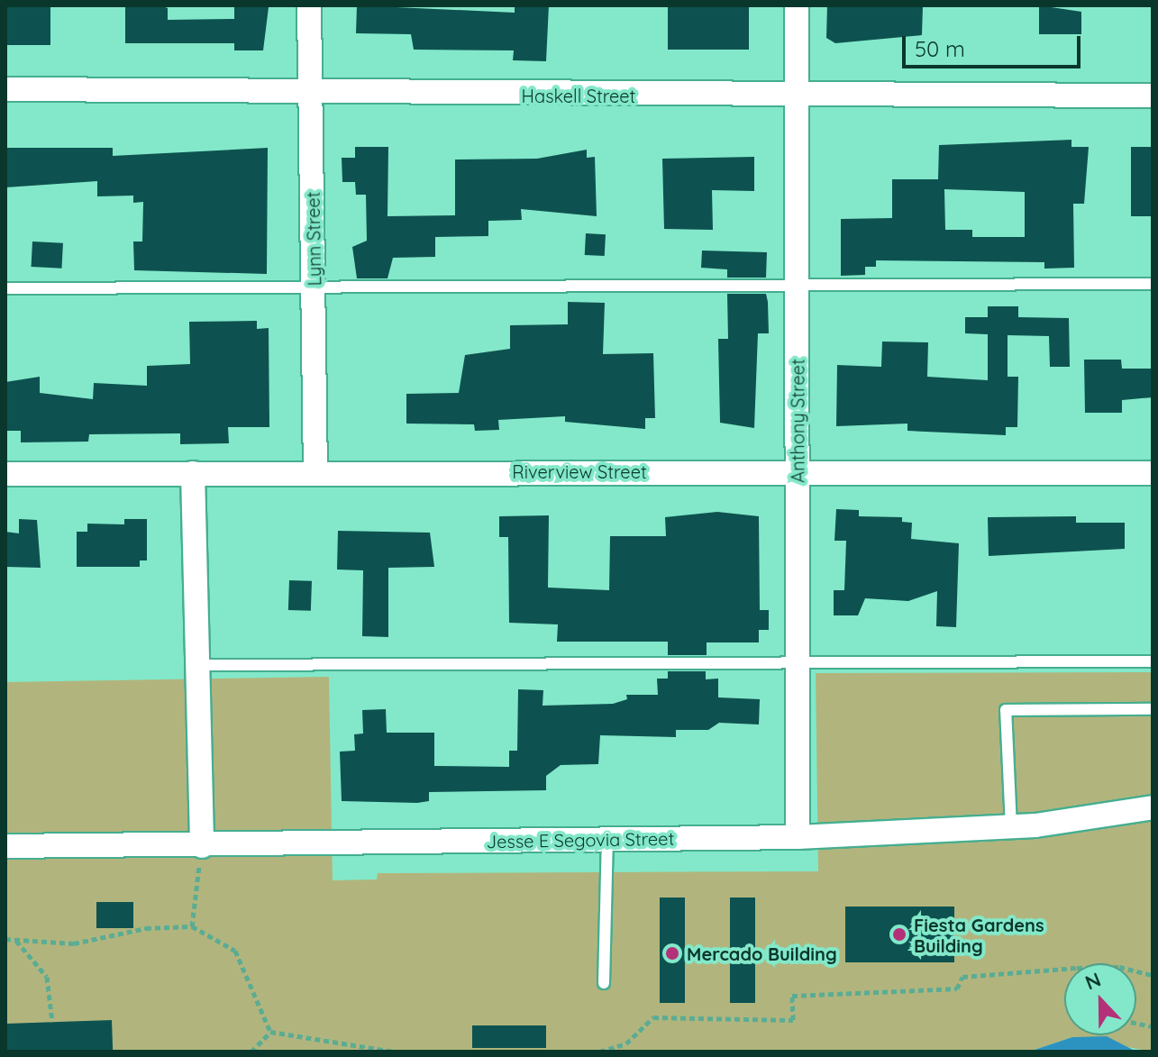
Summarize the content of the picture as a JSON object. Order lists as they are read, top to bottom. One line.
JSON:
{"streets":{"street":["Haskell Street","Lynn Street","Anthony Street","Riverview Street","Jesse E Segovia Street"]},"crossings":[["Haskell Street","Lynn Street"],["Haskell Street","Anthony Street"],["Lynn Street","Riverview Street"],["Anthony Street","Riverview Street"],["Anthony Street","Jesse E Segovia Street"]],"places":["Fiesta Gardens Building","Mercado Building"],"scale_bar":"50 m","north":"top"}
